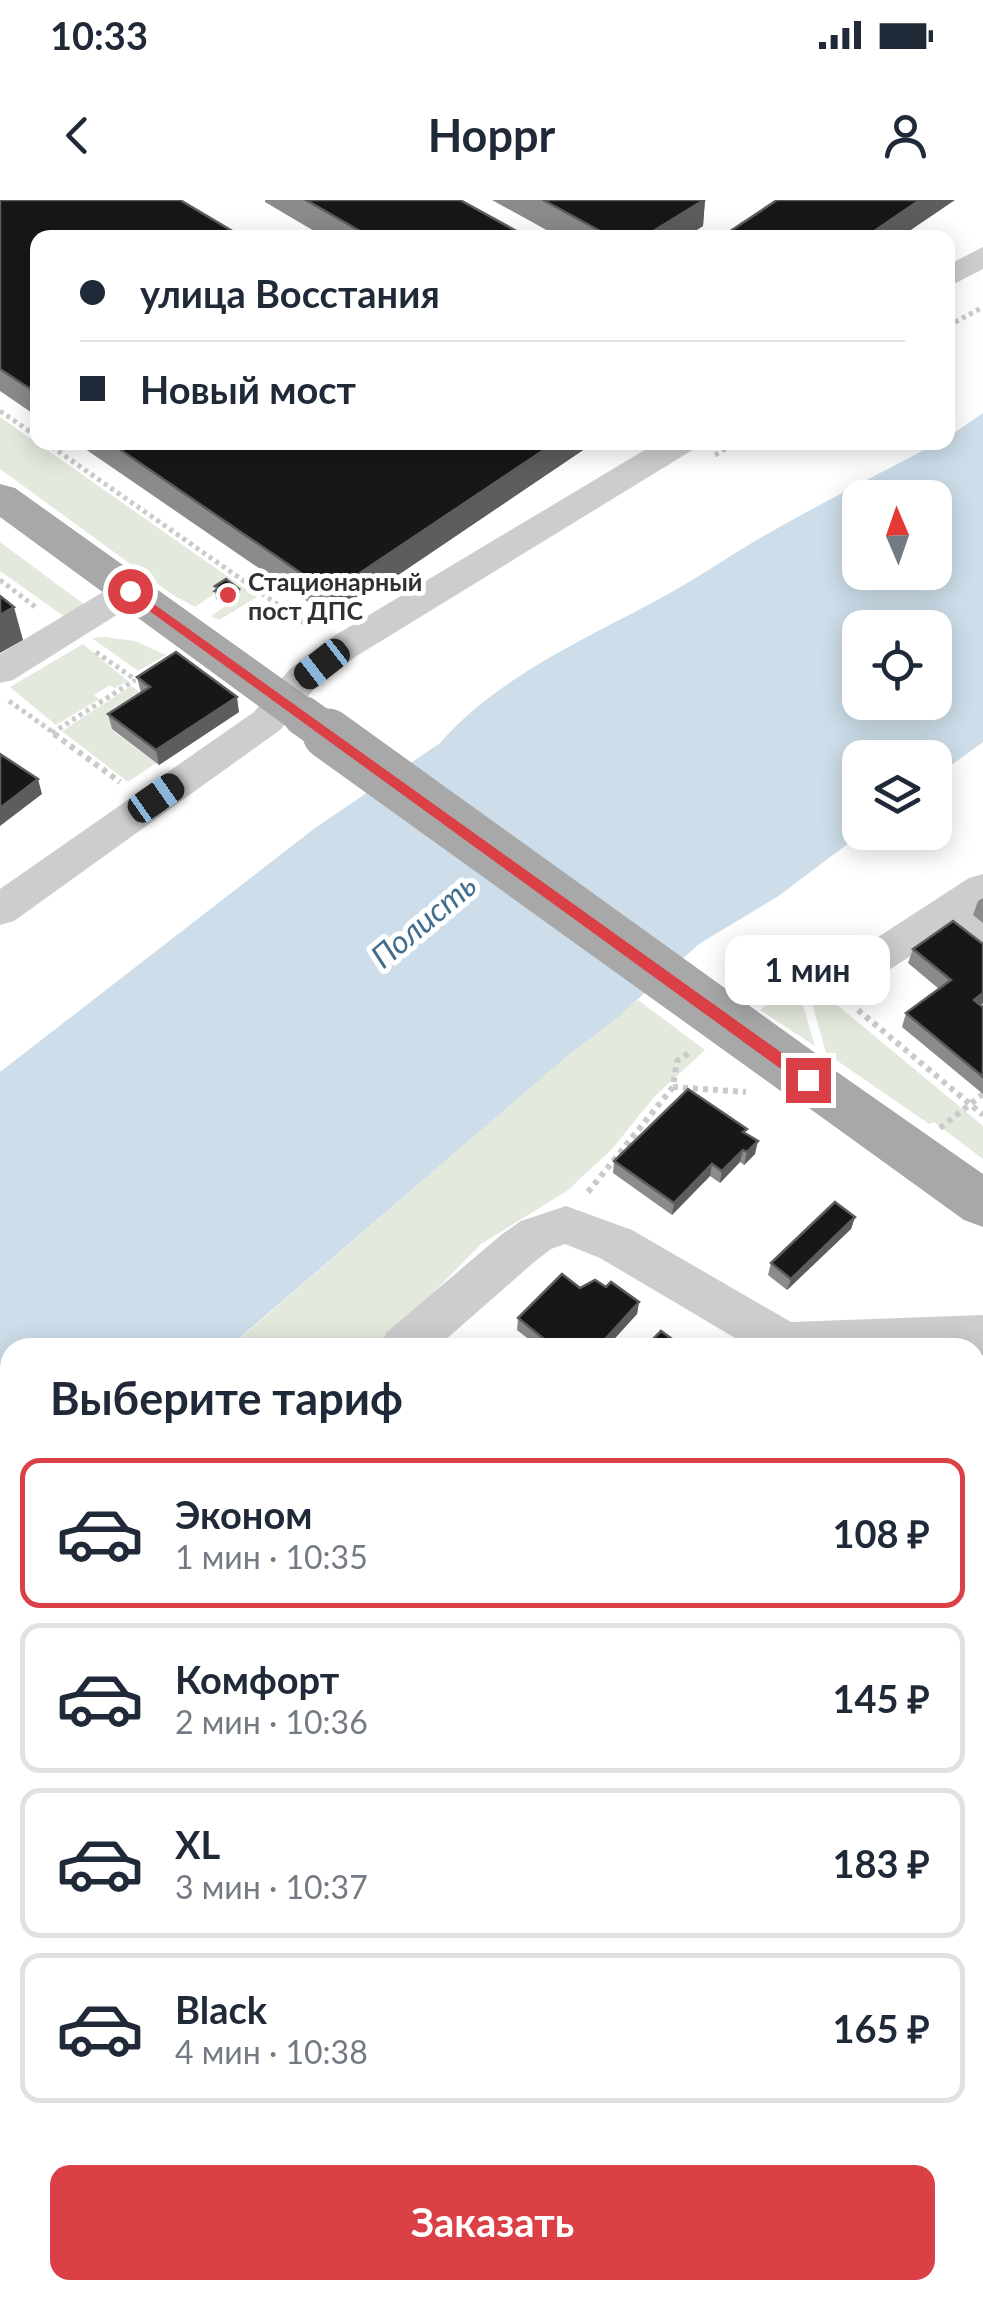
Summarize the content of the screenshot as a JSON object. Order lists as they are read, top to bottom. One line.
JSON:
{"water":["Полисть"],"places":["Стационарный пост ДПС"],"north":"top","page":{"status":"10:33","header":"Hoppr","banner":["улица Восстания","Новый мост"],"bubble":"1 мин","heading":"Выберите тариф","list":[{"name":"Эконом","note":"1 мин · 10:35","value":"108 ₽"},{"name":"Комфорт","note":"2 мин · 10:36","value":"145 ₽"},{"name":"XL","note":"3 мин · 10:37","value":"183 ₽"},{"name":"Black","note":"4 мин · 10:38","value":"165 ₽"}],"buttons":"Заказать"}}
